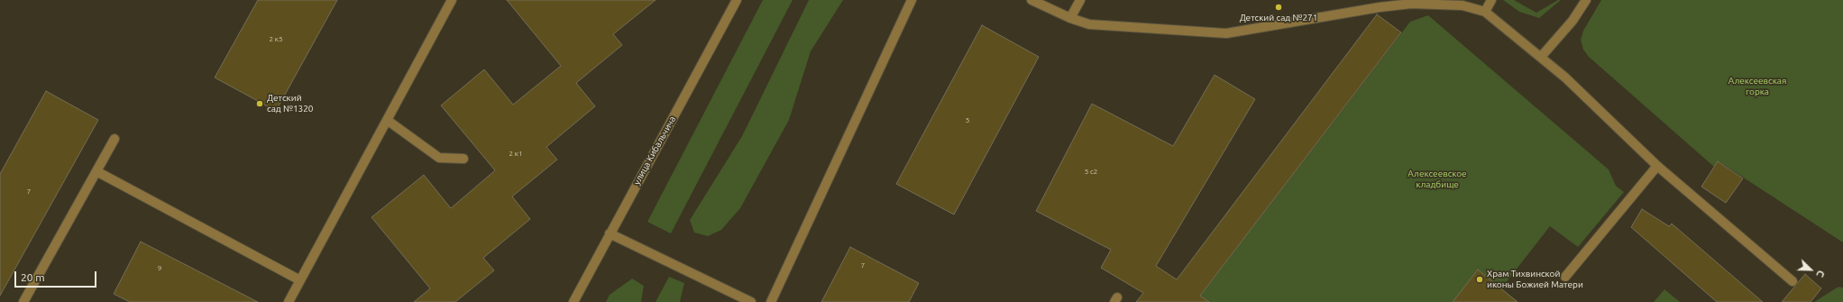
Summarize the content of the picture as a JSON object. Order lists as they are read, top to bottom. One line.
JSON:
{"streets":{"street":["улица Кибальчича"]},"parks":["Алексеевская горка","Алексеевское кладбище"],"places":["Детский сад №271","Детский сад №1320","Храм Тихвинской иконы Божией Матери"],"house_numbers":["2 к5","5","2 к1","5 с2","7","7","9"],"scale_bar":"20 m","north":"bottom right"}
